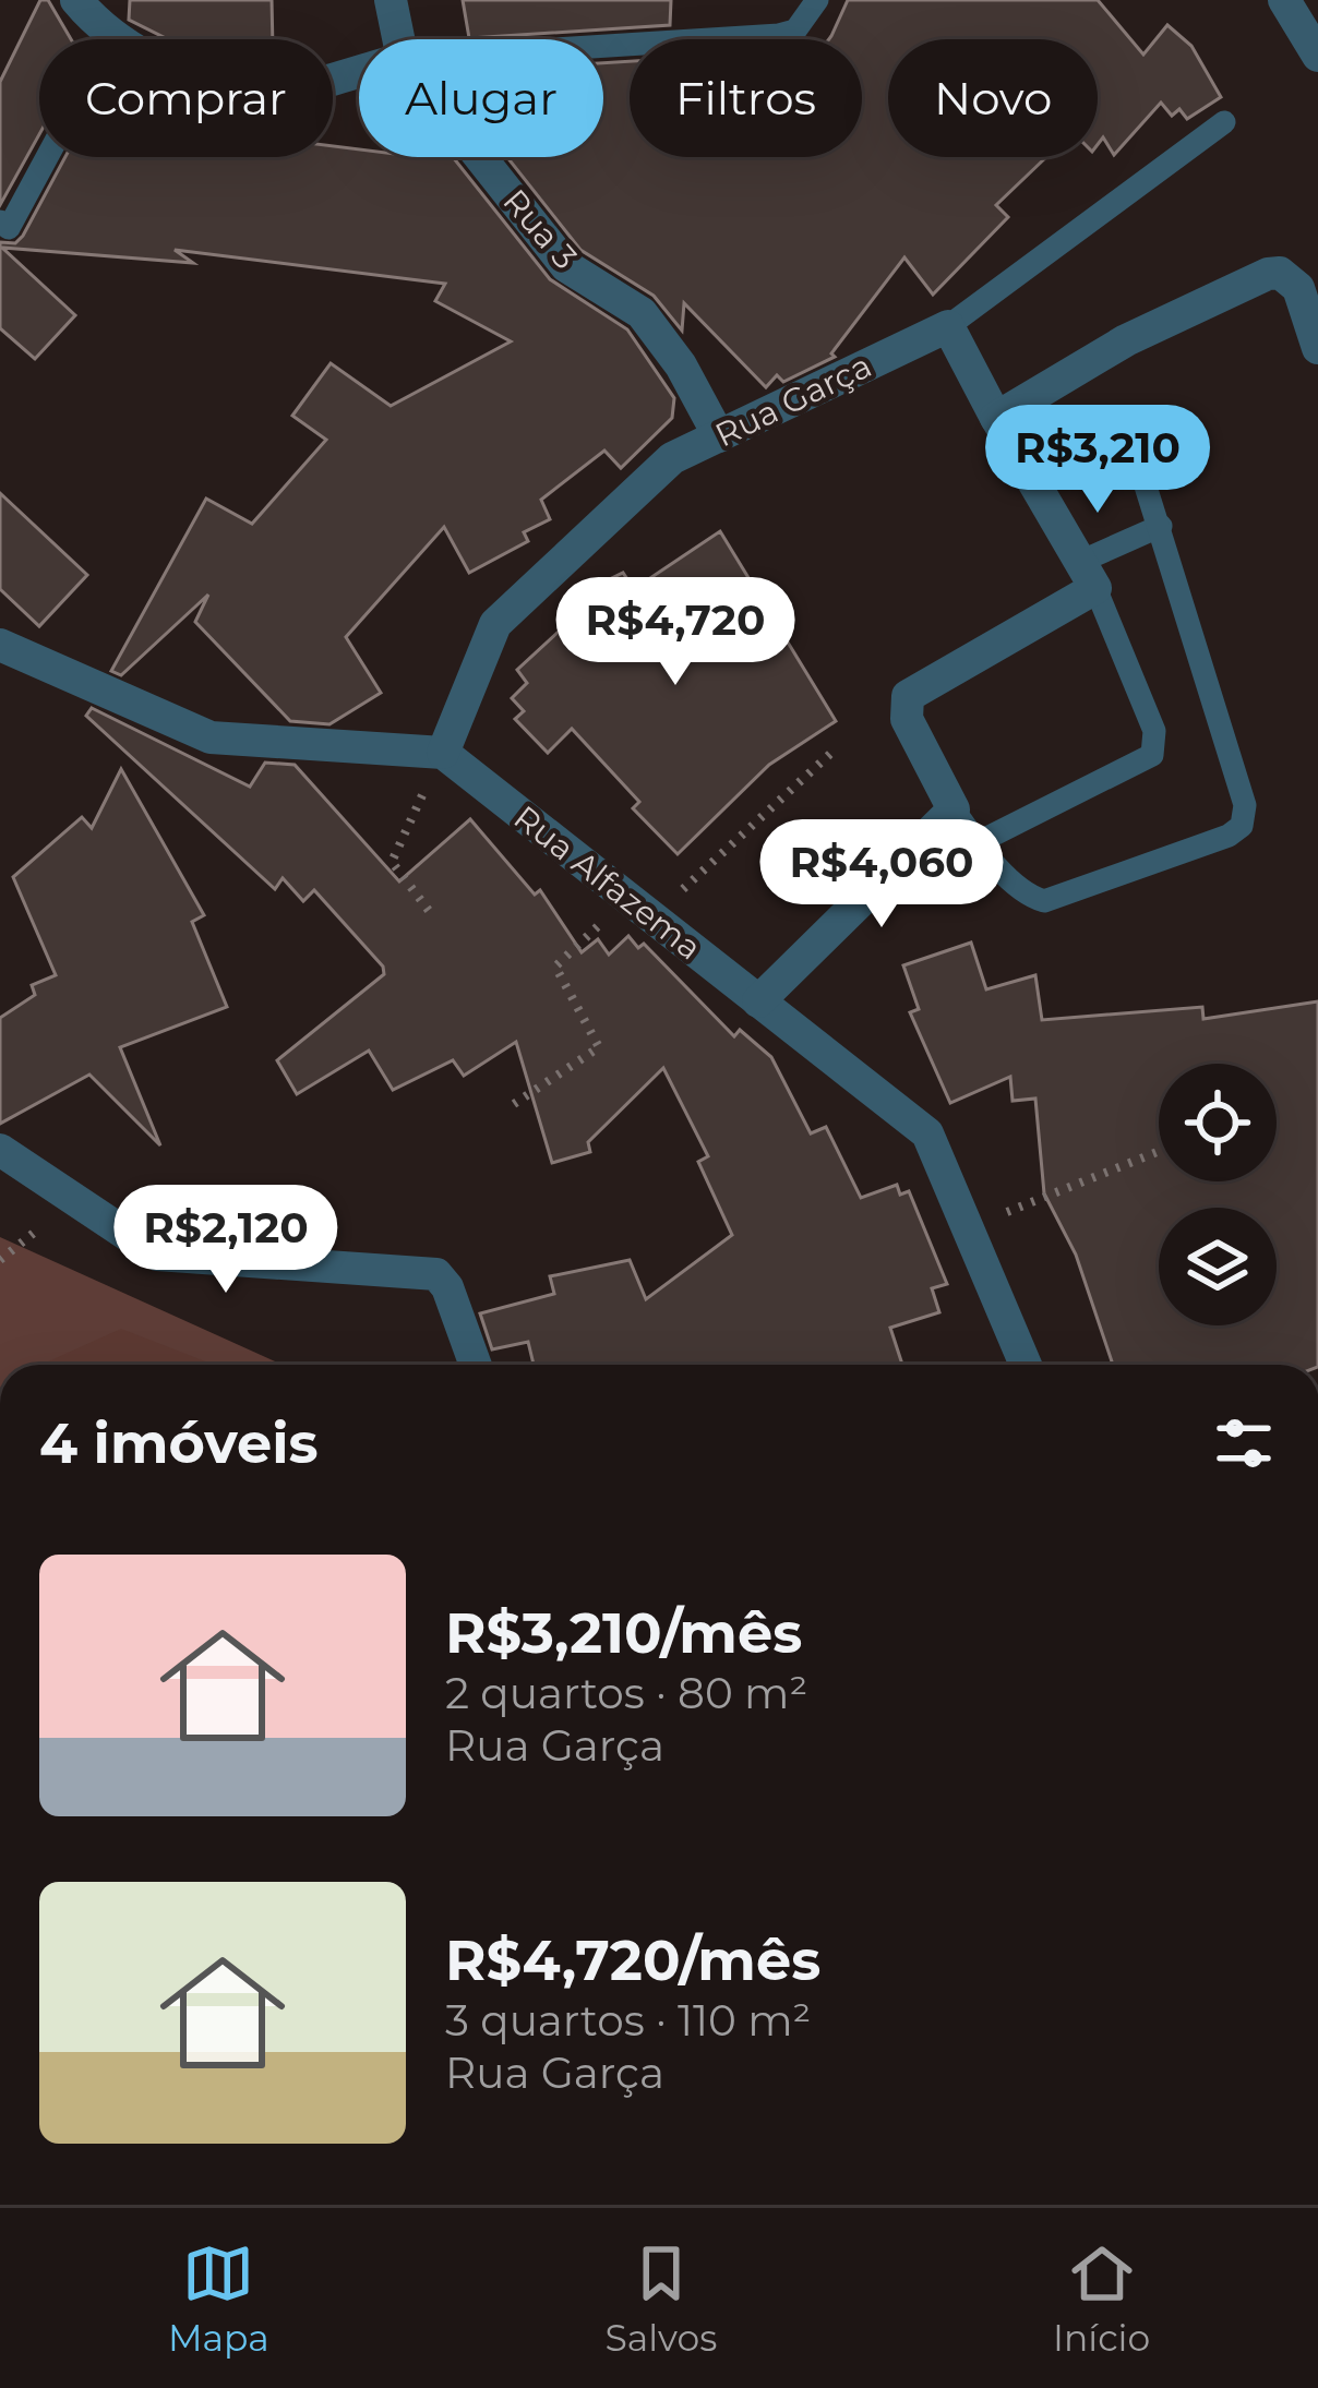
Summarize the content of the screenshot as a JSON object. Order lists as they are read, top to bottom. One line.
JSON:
{"streets":{"street":["Rua 3","Rua Garça","Rua Alfazema"]},"crossings":[["Rua 3","Rua Garça"],["Rua Garça","Rua Alfazema"]],"page":{"chip":["Comprar","Alugar","Filtros","Novo"],"price":["R$3,210","R$4,720","R$4,060","R$2,120"],"heading":"4 imóveis","list":[{"name":"R$3,210/mês","note":"2 quartos · 80 m² · Rua Garça"},{"name":"R$4,720/mês","note":"3 quartos · 110 m² · Rua Garça"}],"tabs":["Mapa","Salvos","Início"]}}
